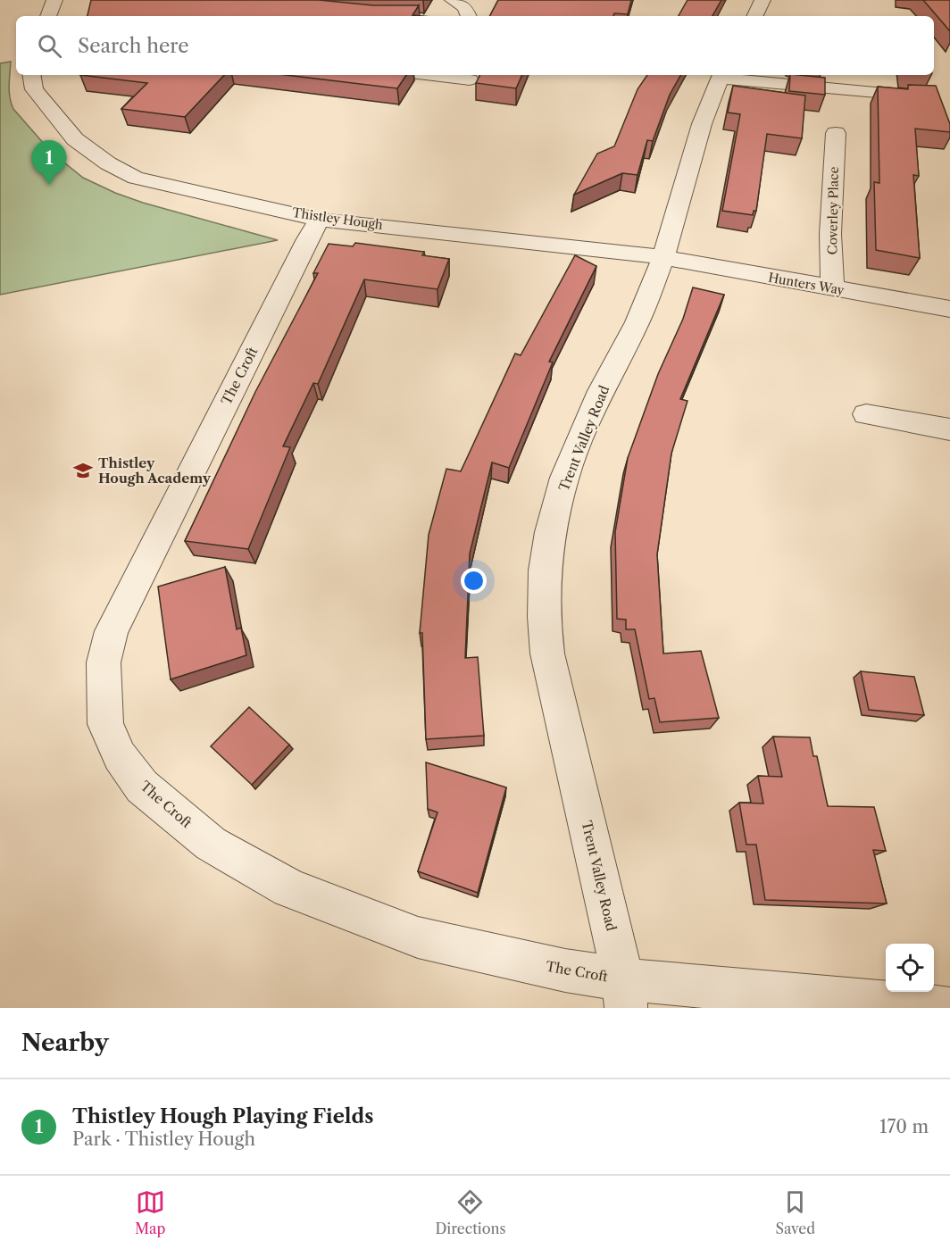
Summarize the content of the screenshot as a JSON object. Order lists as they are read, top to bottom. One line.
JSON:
{"streets":{"street":["Coverley Place","Thistley Hough","Hunters Way","The Croft","Trent Valley Road"]},"crossings":[["Coverley Place","Hunters Way"],["Thistley Hough","Hunters Way"],["Thistley Hough","The Croft"],["Thistley Hough","Trent Valley Road"],["Hunters Way","Trent Valley Road"],["The Croft","Trent Valley Road"]],"places":{"school or university":["Thistley Hough Academy"]},"page":{"search":"Search here","pins":"1","heading":"Nearby","list":[{"mark":"1","name":"Thistley Hough Playing Fields","note":"Park · Thistley Hough","value":"170 m"}],"nav":["Map","Directions","Saved"]}}
